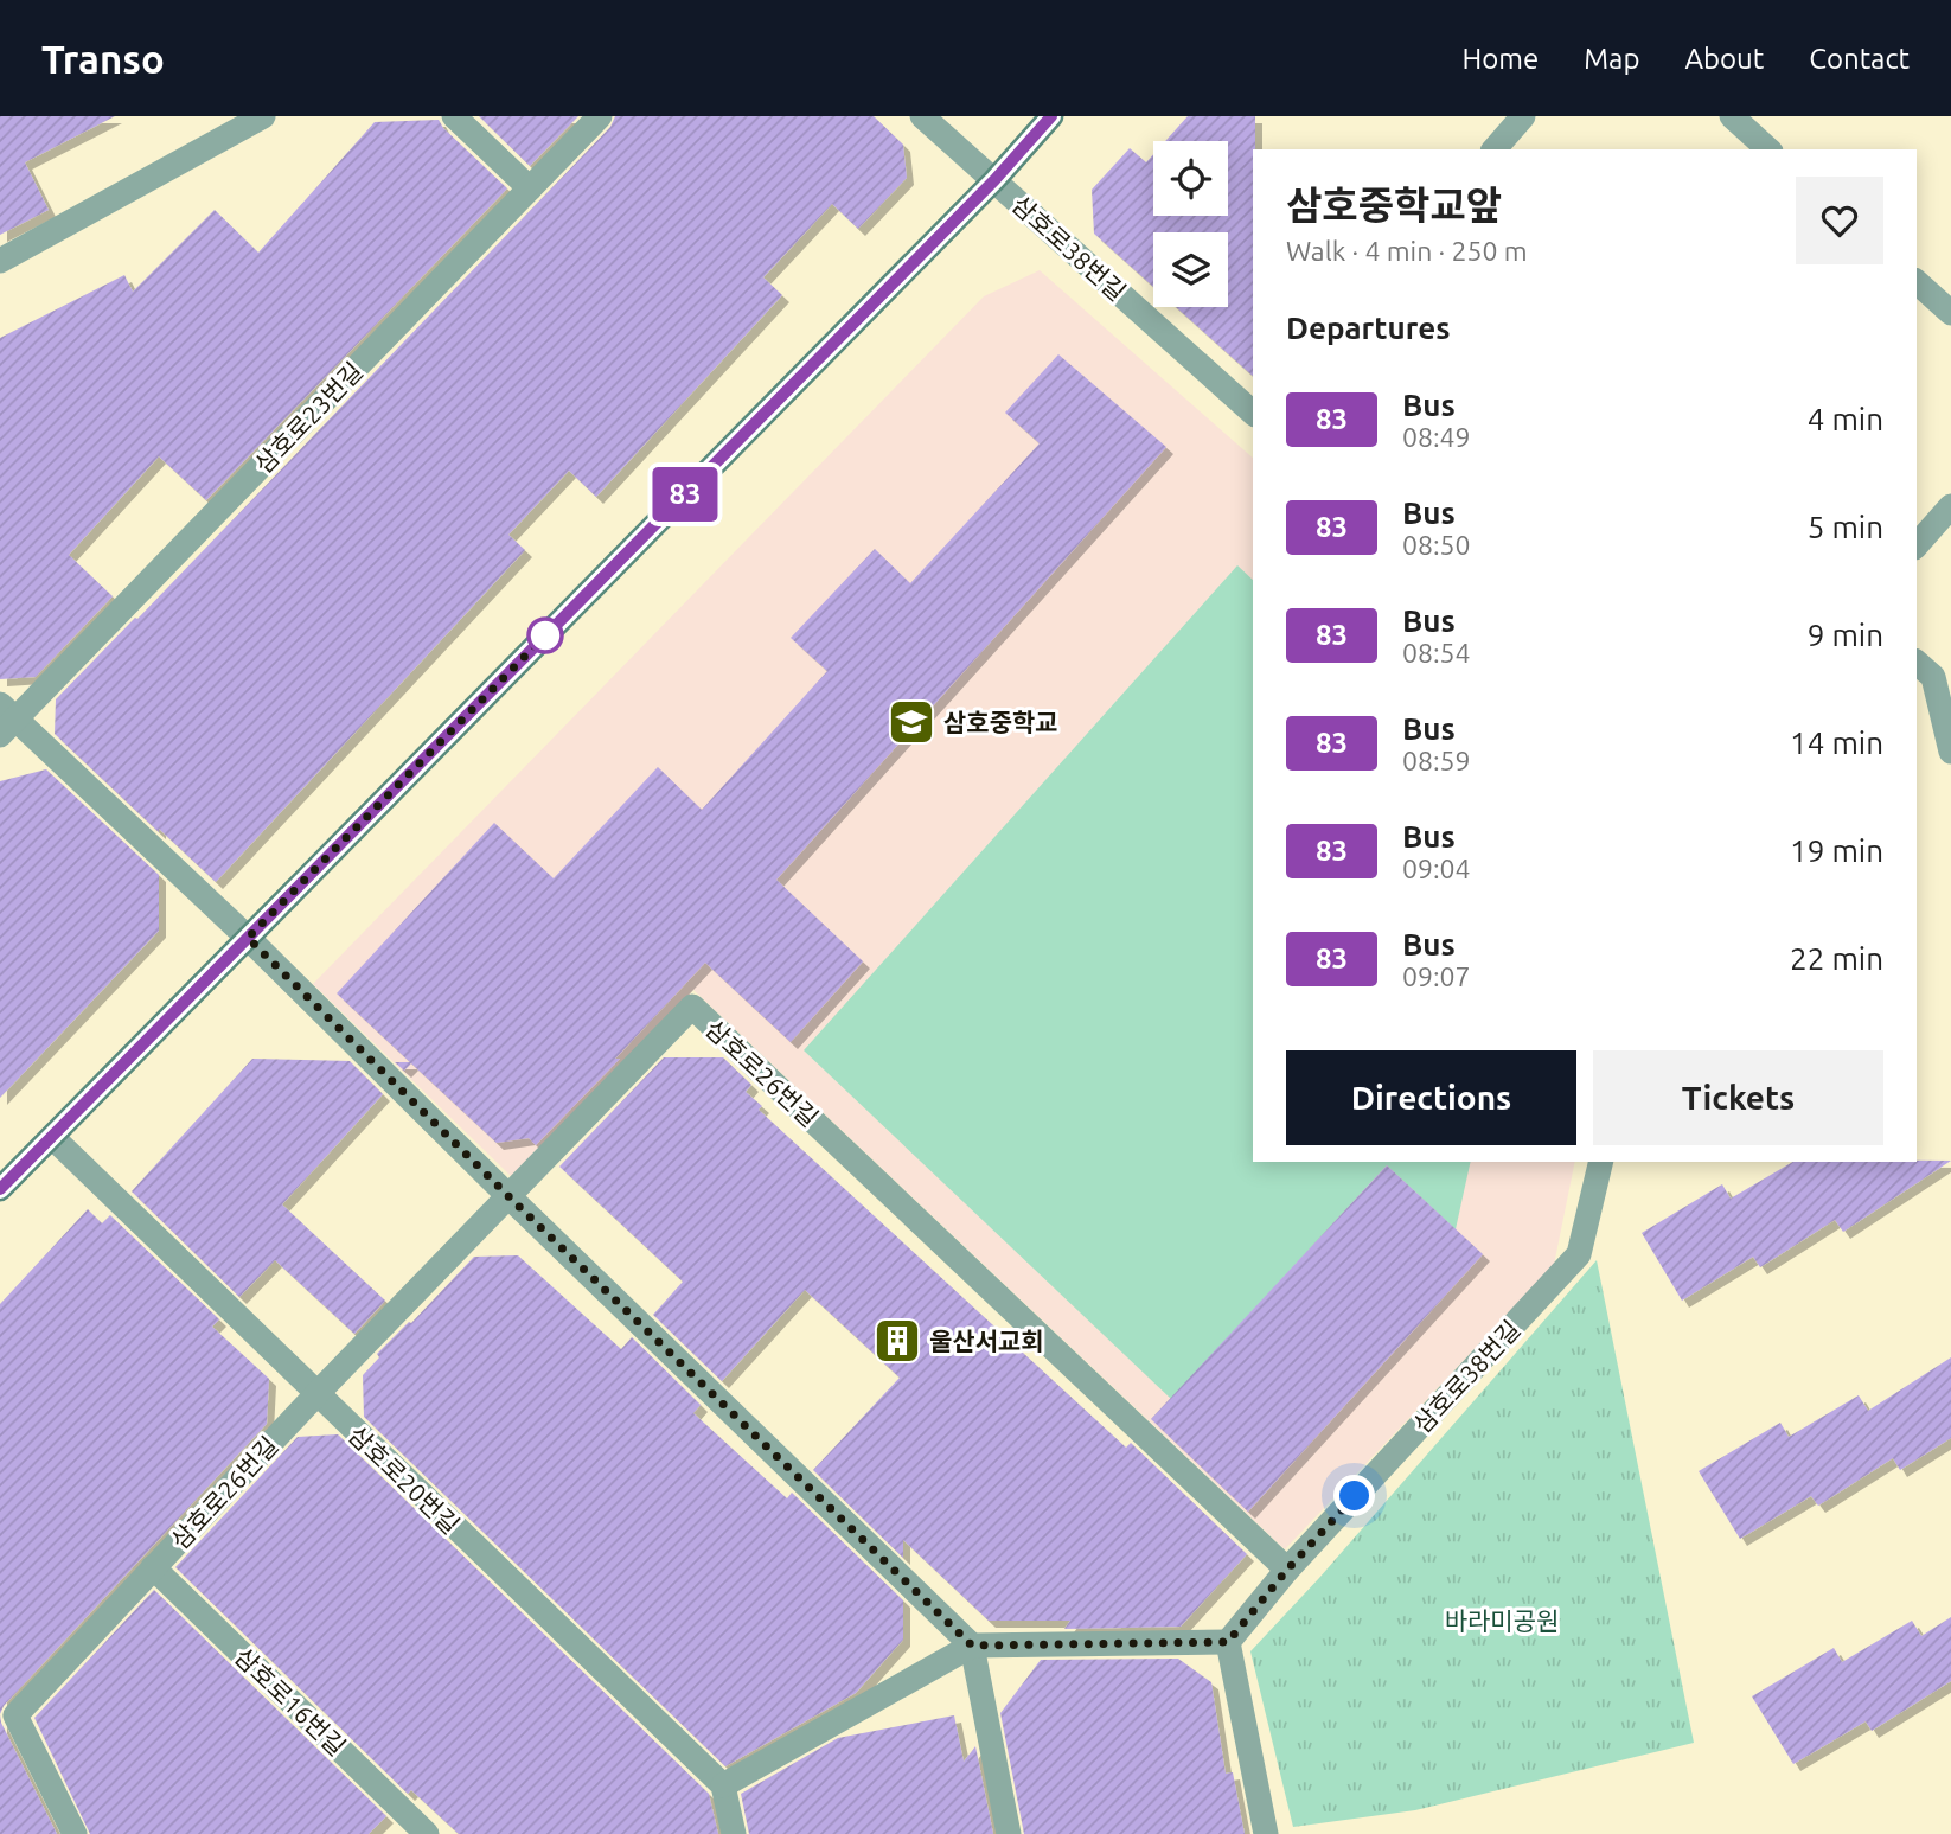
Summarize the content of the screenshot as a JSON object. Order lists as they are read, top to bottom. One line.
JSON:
{"streets":{"street":["삼호로38번길","삼호로23번길","삼호로26번길","삼호로20번길","삼호로16번길"]},"crossings":[["삼호로38번길","삼호로26번길"],["삼호로23번길","삼호로26번길"],["삼호로26번길","삼호로20번길"],["삼호로26번길","삼호로16번길"]],"parks":["바라미공원"],"places":{"school or university":["삼호중학교"],"building":["울산서교회"]},"lines":["bus line 83"],"page":{"header":"Transo","nav":["Home","Map","About","Contact"],"on_map":"83","heading":[["삼호중학교앞","Walk · 4 min · 250 m"],"Departures"],"list":[{"mark":"83","name":"Bus","note":"08:49","value":"4 min"},{"mark":"83","name":"Bus","note":"08:50","value":"5 min"},{"mark":"83","name":"Bus","note":"08:54","value":"9 min"},{"mark":"83","name":"Bus","note":"08:59","value":"14 min"},{"mark":"83","name":"Bus","note":"09:04","value":"19 min"},{"mark":"83","name":"Bus","note":"09:07","value":"22 min"}],"buttons":["Directions","Tickets"]}}
